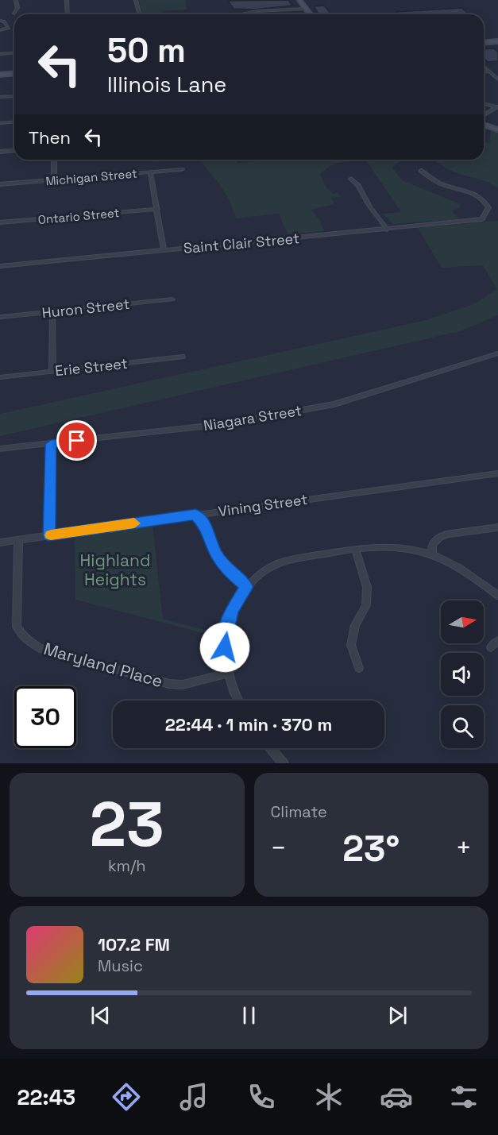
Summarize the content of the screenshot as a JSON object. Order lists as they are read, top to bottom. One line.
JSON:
{"streets":{"street":["Michigan Street","Ontario Street","Saint Clair Street","Huron Street","Erie Street","Niagara Street","Vining Street","Maryland Place"]},"crossings":[["Vining Street","Maryland Place"]],"parks":["Highland Heights"],"north":"right","page":{"turn":["50 m","Illinois Lane"],"then":"Then","limit":"30","trip":"22:44 · 1 min · 370 m","tile":[["23","km/h"],"Climate"],"heat":["−","23°","+"],"song":["107.2 FM","Music"],"tabs":"22:43"}}
